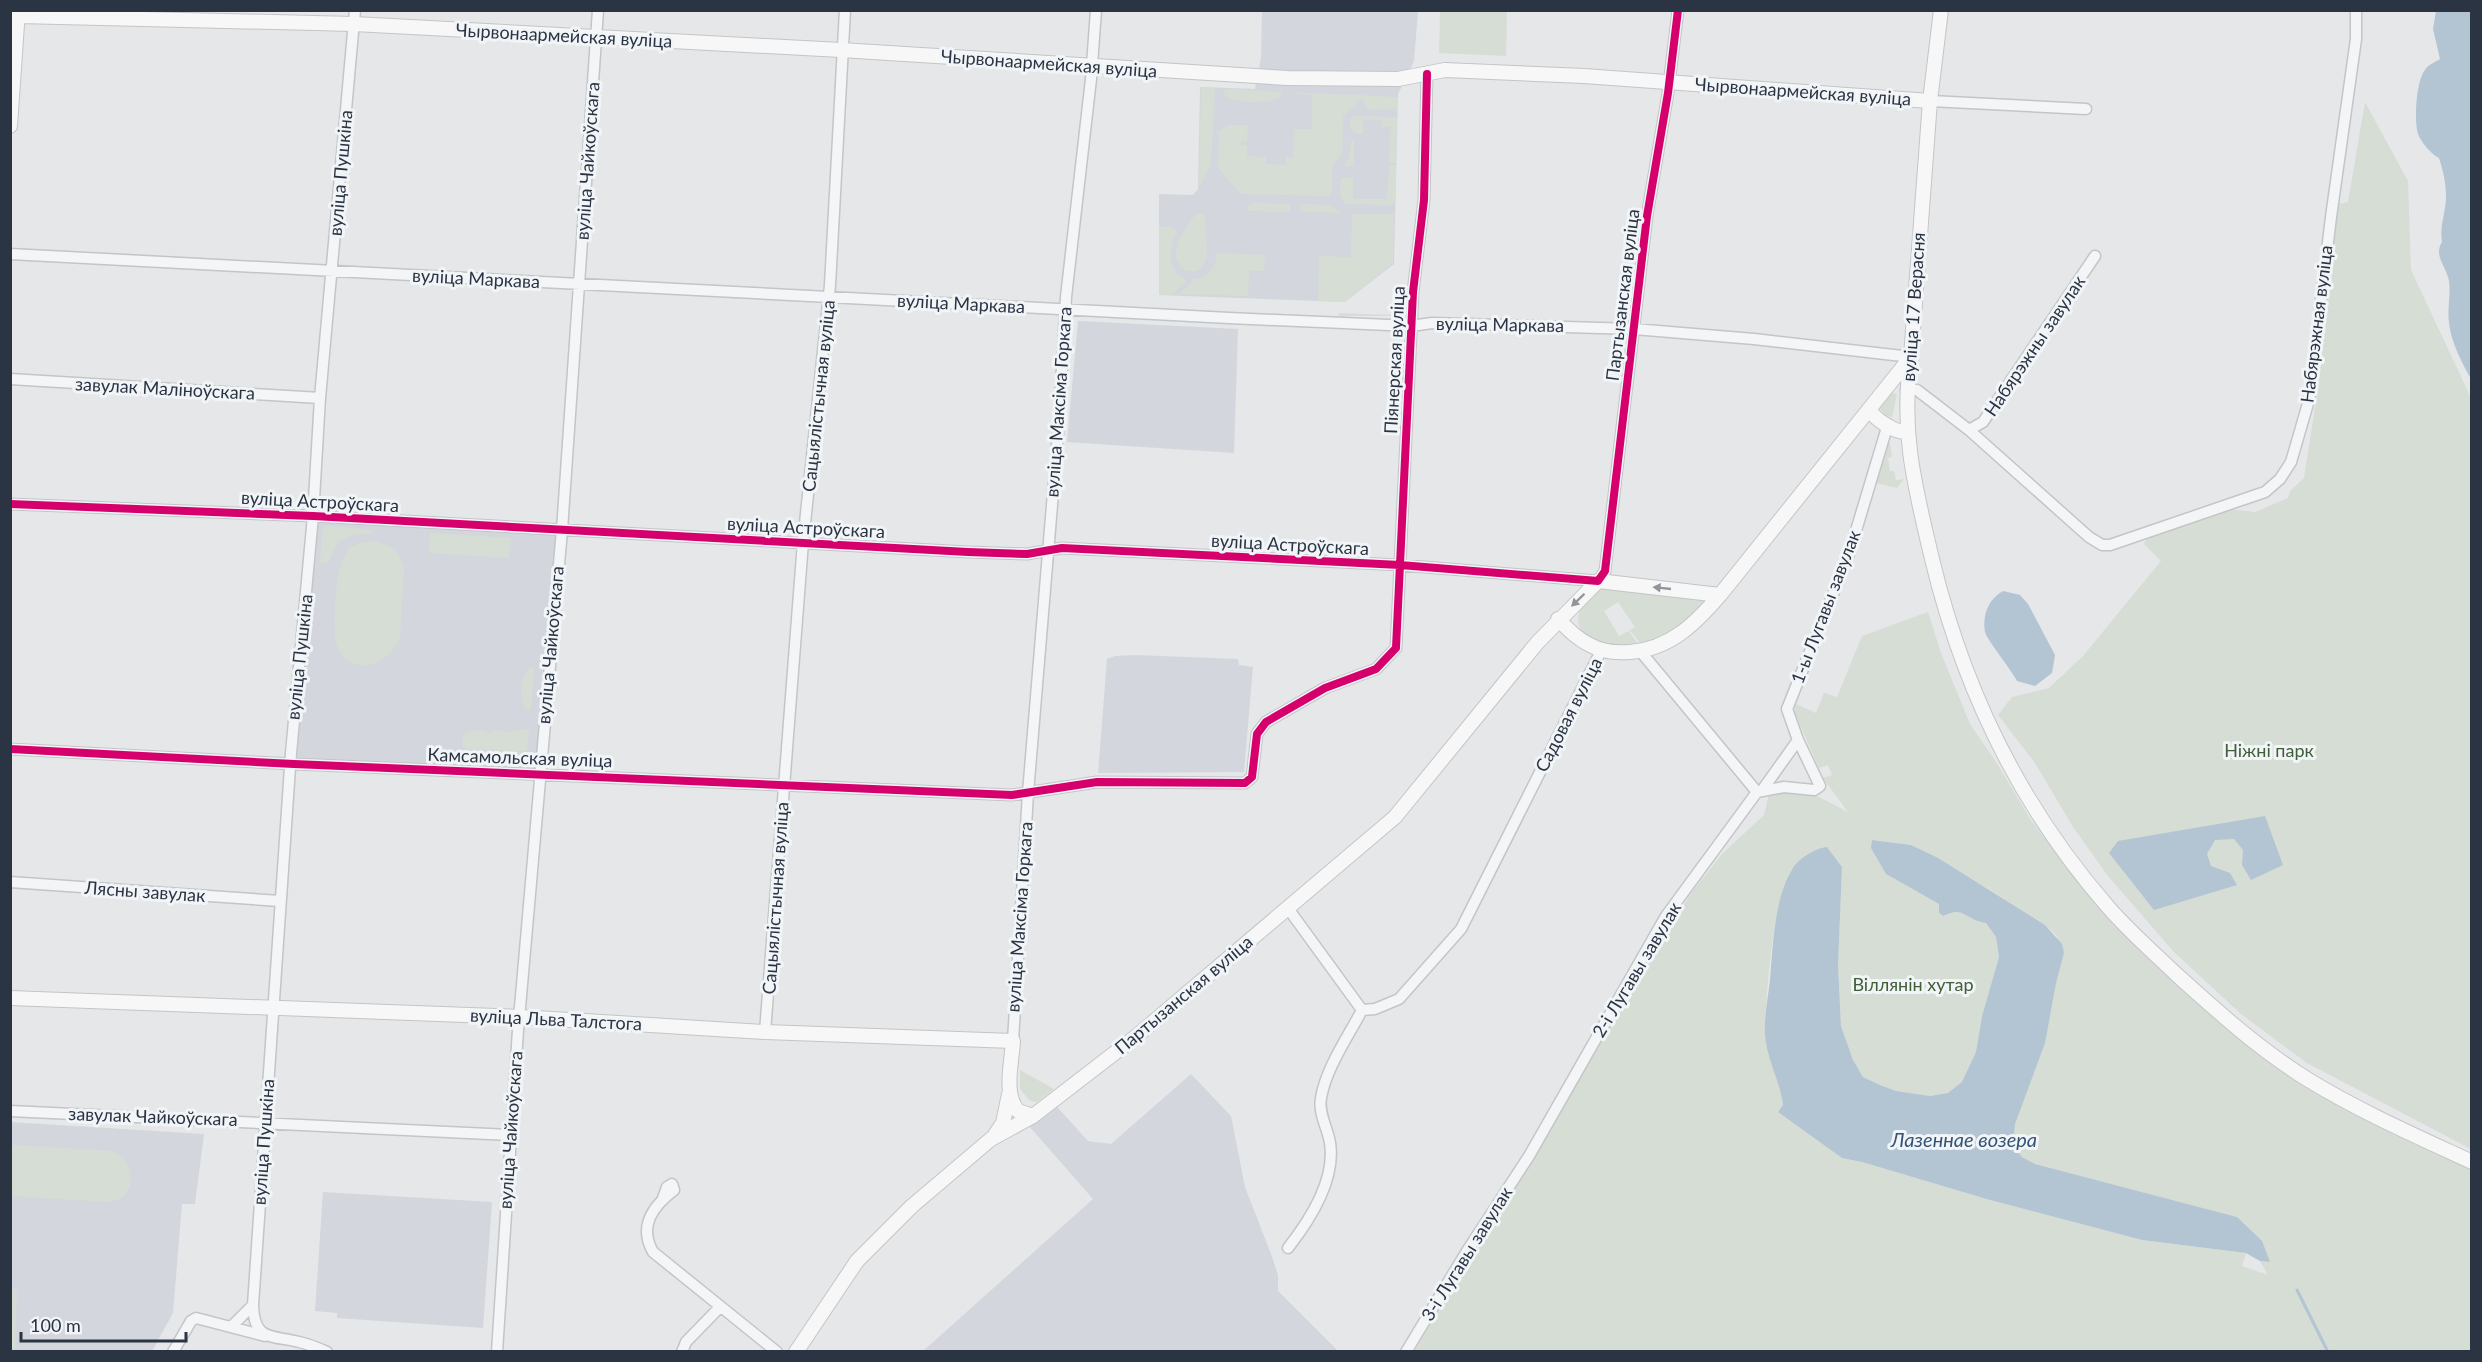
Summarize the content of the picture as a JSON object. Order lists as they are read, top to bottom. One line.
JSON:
{"streets":{"main road":["Чырвонаармейская вуліца","Партызанская вуліца","вуліца 17 Верасня","вуліца Астроўскага","Садовая вуліца","вуліца Льва Талстога"],"street":["вуліца Чайкоўскага","вуліца Пушкіна","вуліца Маркава","Набярэжная вуліца","Набярэжны завулак","Піянерская вуліца","завулак Маліноўскага","Сацыялістычная вуліца","вуліца Максіма Горкага","1-ы Лугавы завулак","Камсамольская вуліца","Лясны завулак","2-і Лугавы завулак","завулак Чайкоўскага","3-і Лугавы завулак"]},"crossings":[["Чырвонаармейская вуліца","вуліца Чайкоўскага"],["Чырвонаармейская вуліца","вуліца Пушкіна"],["Чырвонаармейская вуліца","Партызанская вуліца"],["Чырвонаармейская вуліца","вуліца 17 Верасня"],["Чырвонаармейская вуліца","Піянерская вуліца"],["Чырвонаармейская вуліца","Сацыялістычная вуліца"],["Чырвонаармейская вуліца","вуліца Максіма Горкага"],["вуліца Чайкоўскага","вуліца Маркава"],["вуліца Чайкоўскага","вуліца Астроўскага"],["вуліца Чайкоўскага","Камсамольская вуліца"],["вуліца Чайкоўскага","вуліца Льва Талстога"],["вуліца Чайкоўскага","завулак Чайкоўскага"],["вуліца Пушкіна","вуліца Маркава"],["вуліца Пушкіна","завулак Маліноўскага"],["вуліца Пушкіна","вуліца Астроўскага"],["вуліца Пушкіна","Камсамольская вуліца"],["вуліца Пушкіна","Лясны завулак"],["вуліца Пушкіна","вуліца Льва Талстога"],["вуліца Пушкіна","завулак Чайкоўскага"],["вуліца Маркава","Партызанская вуліца"],["вуліца Маркава","вуліца 17 Верасня"],["вуліца Маркава","Піянерская вуліца"],["вуліца Маркава","Сацыялістычная вуліца"],["вуліца Маркава","вуліца Максіма Горкага"],["вуліца Маркава","Садовая вуліца"],["Партызанская вуліца","вуліца Астроўскага"],["вуліца 17 Верасня","Набярэжная вуліца"],["вуліца 17 Верасня","Набярэжны завулак"],["вуліца 17 Верасня","Садовая вуліца"],["Піянерская вуліца","вуліца Максіма Горкага"],["Піянерская вуліца","вуліца Астроўскага"],["Піянерская вуліца","Камсамольская вуліца"],["Сацыялістычная вуліца","вуліца Астроўскага"],["Сацыялістычная вуліца","Камсамольская вуліца"],["Сацыялістычная вуліца","вуліца Льва Талстога"],["вуліца Максіма Горкага","вуліца Астроўскага"],["вуліца Максіма Горкага","Камсамольская вуліца"],["вуліца Максіма Горкага","вуліца Льва Талстога"],["вуліца Астроўскага","Садовая вуліца"],["1-ы Лугавы завулак","2-і Лугавы завулак"],["2-і Лугавы завулак","3-і Лугавы завулак"]],"water":["Лазеннае возера"],"parks":["Ніжні парк","Віллянін хутар"],"scale_bar":"100 m"}
